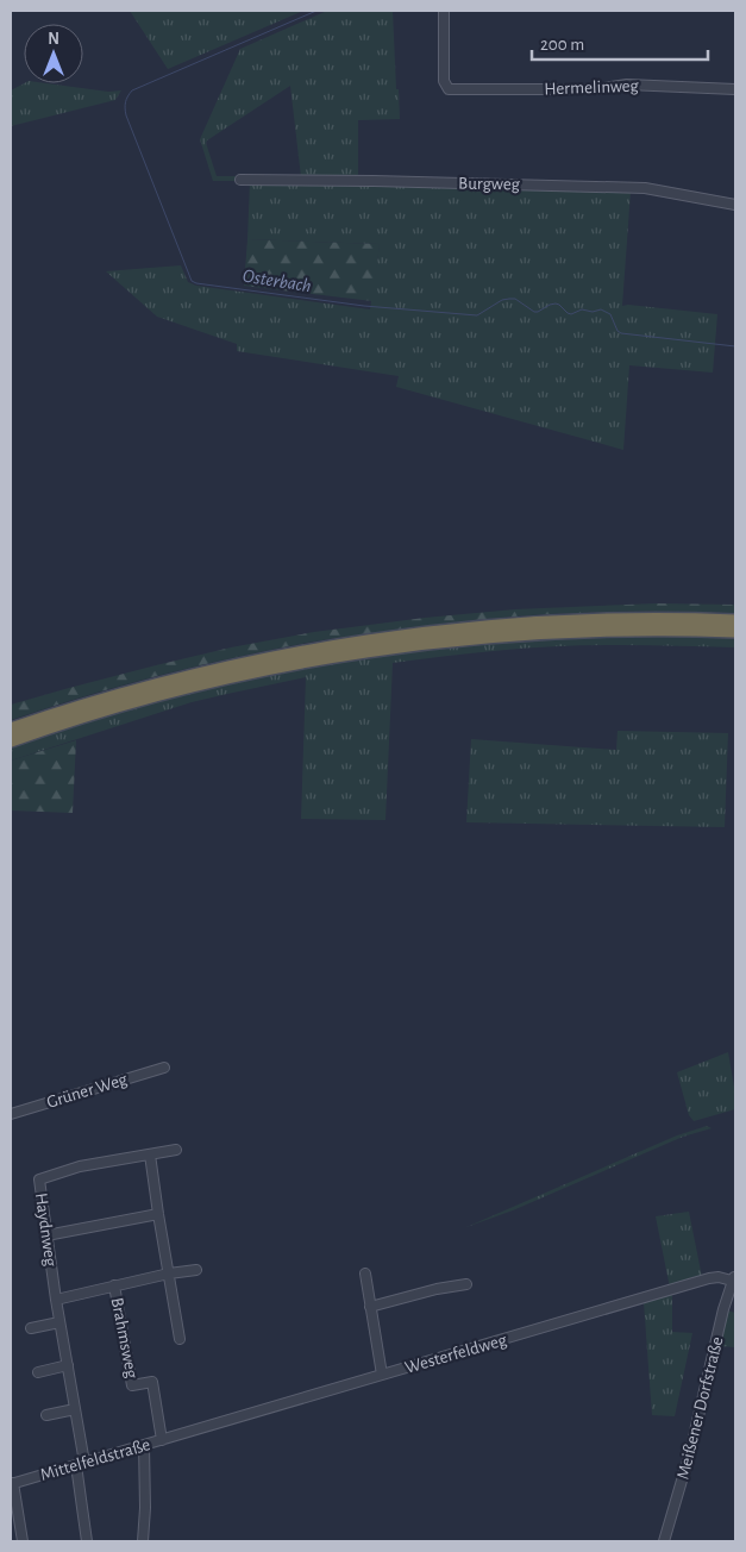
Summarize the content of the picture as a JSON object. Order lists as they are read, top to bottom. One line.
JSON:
{"streets":{"street":["Hermelinweg","Burgweg","Grüner Weg","Haydnweg","Brahmsweg","Westerfeldweg","Meißener Dorfstraße","Mittelfeldstraße"]},"crossings":[["Haydnweg","Mittelfeldstraße"],["Brahmsweg","Mittelfeldstraße"],["Westerfeldweg","Meißener Dorfstraße"],["Westerfeldweg","Mittelfeldstraße"]],"water":["Osterbach"],"scale_bar":"200 m","north":"top"}
